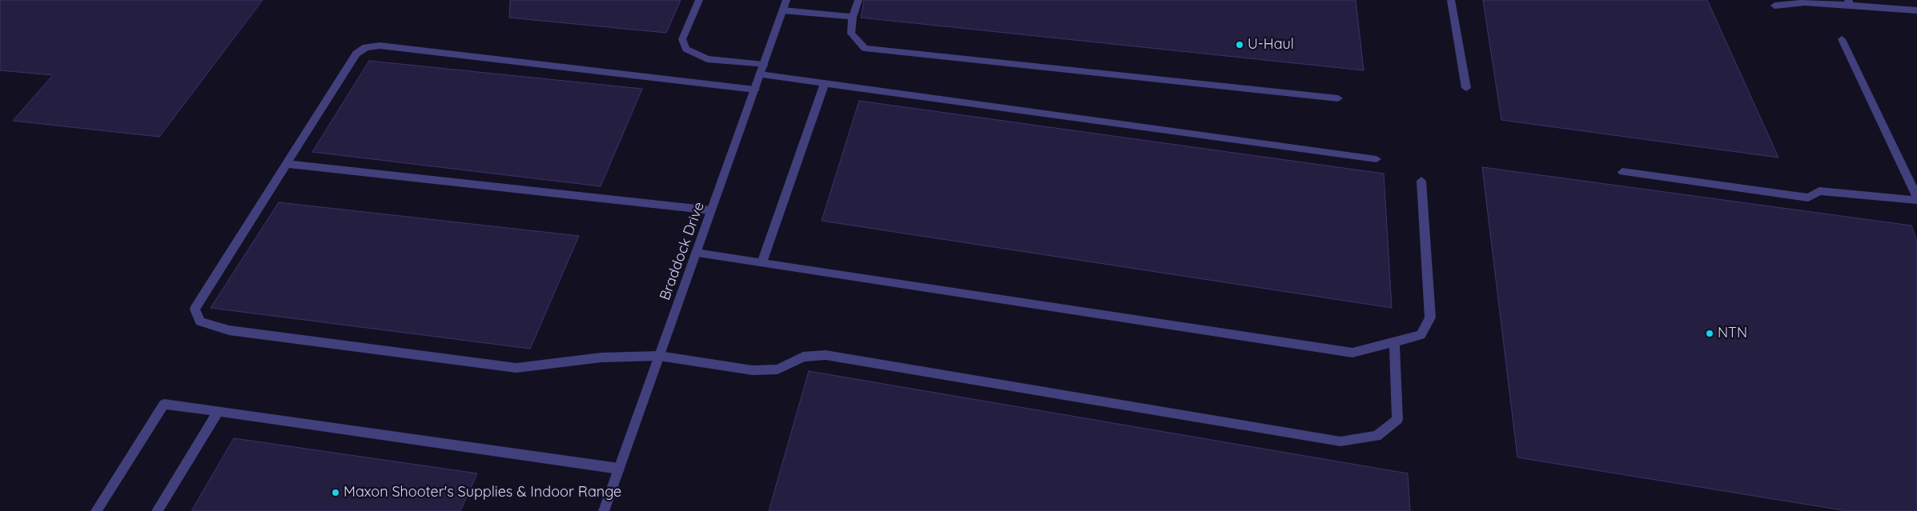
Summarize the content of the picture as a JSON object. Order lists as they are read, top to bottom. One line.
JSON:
{"streets":{"street":["Braddock Drive"]},"places":["U-Haul","NTN","Maxon Shooter's Supplies & Indoor Range"]}
